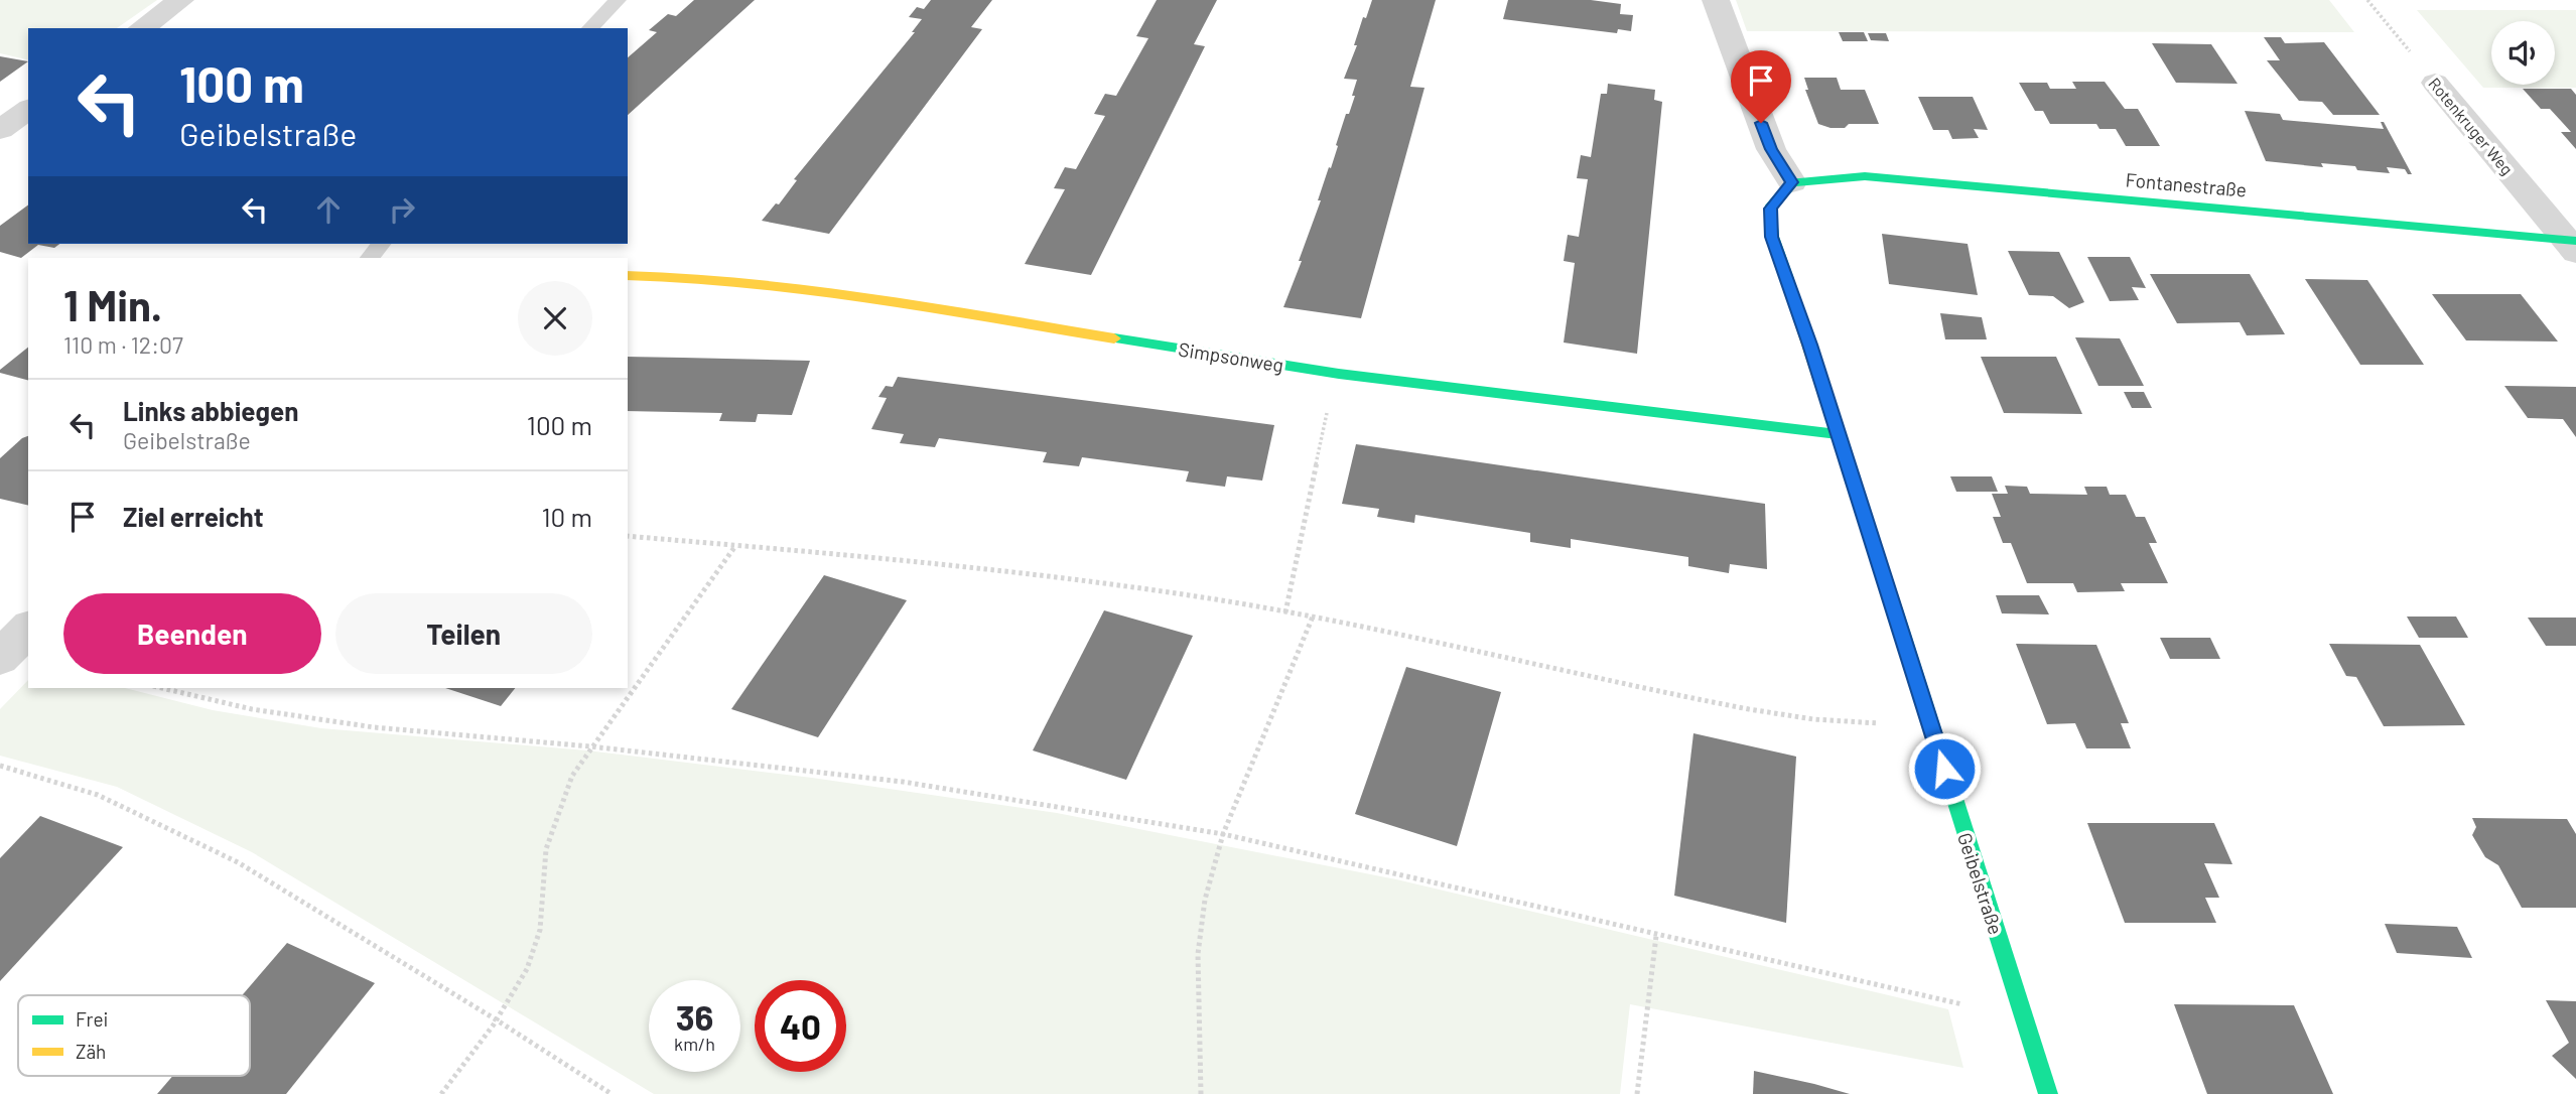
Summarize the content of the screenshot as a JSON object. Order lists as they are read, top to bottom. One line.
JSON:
{"streets":{"street":["Rotenkruger Weg","Fontanestraße","Simpsonweg","Geibelstraße"]},"crossings":[["Rotenkruger Weg","Fontanestraße"],["Fontanestraße","Geibelstraße"],["Simpsonweg","Geibelstraße"]],"legend":["Frei","Zäh"],"page":{"turn":["100 m","Geibelstraße"],"heading":["1 Min.","110 m · 12:07"],"list":[{"name":"Links abbiegen","note":"Geibelstraße","value":"100 m"},{"name":"Ziel erreicht","value":"10 m"}],"buttons":["Beenden","Teilen"],"speed":"36 km/h","limit":"40"}}
